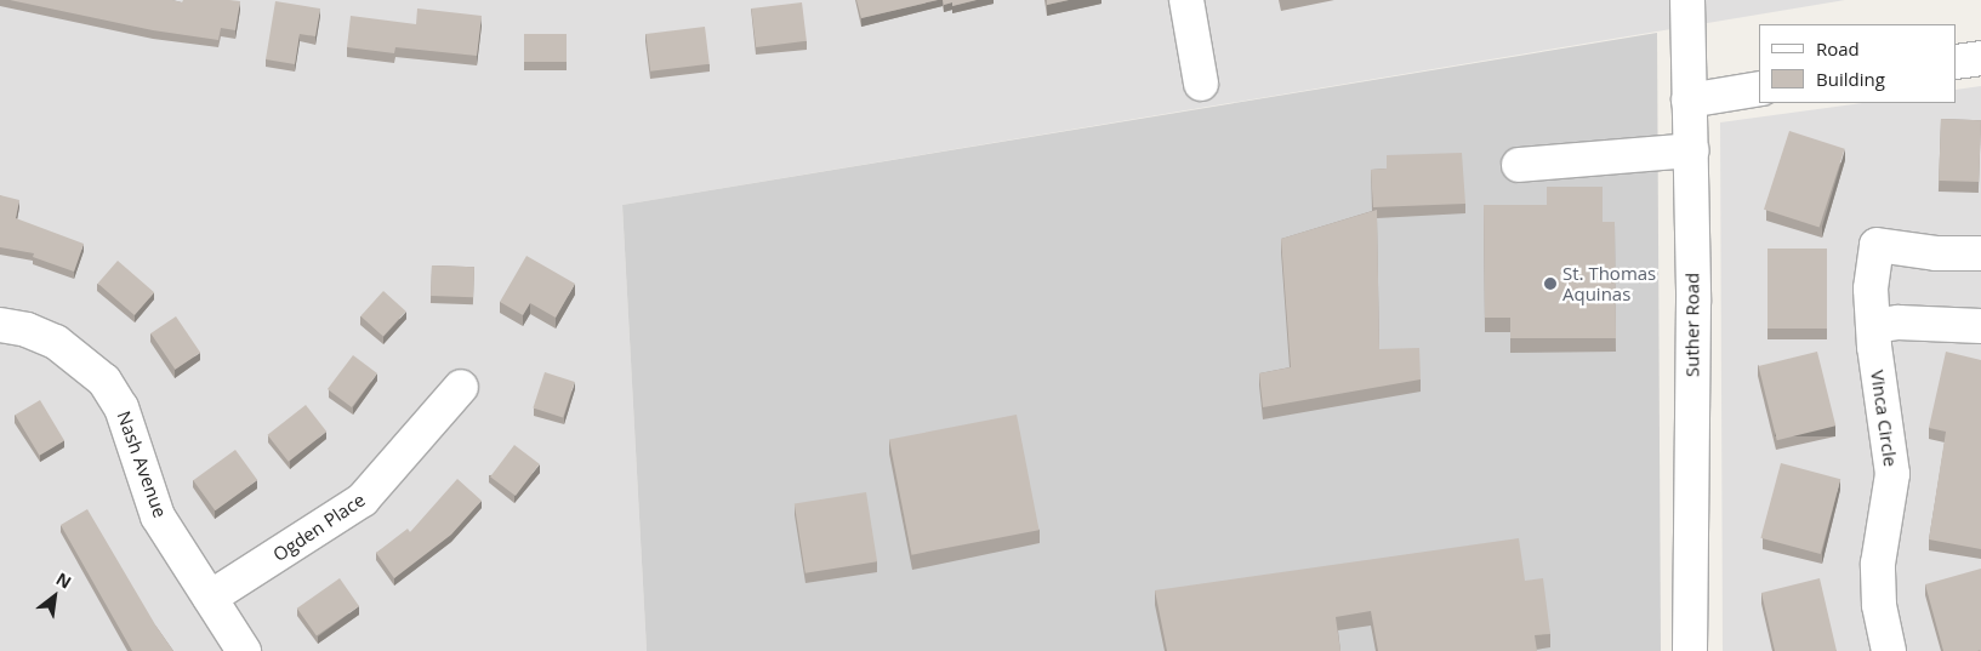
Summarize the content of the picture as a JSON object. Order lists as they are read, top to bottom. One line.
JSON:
{"streets":{"street":["Suther Road","Vinca Circle","Nash Avenue","Ogden Place"]},"crossings":[["Nash Avenue","Ogden Place"]],"places":["St. Thomas Aquinas"],"legend":["Road","Building"],"north":"top right"}
